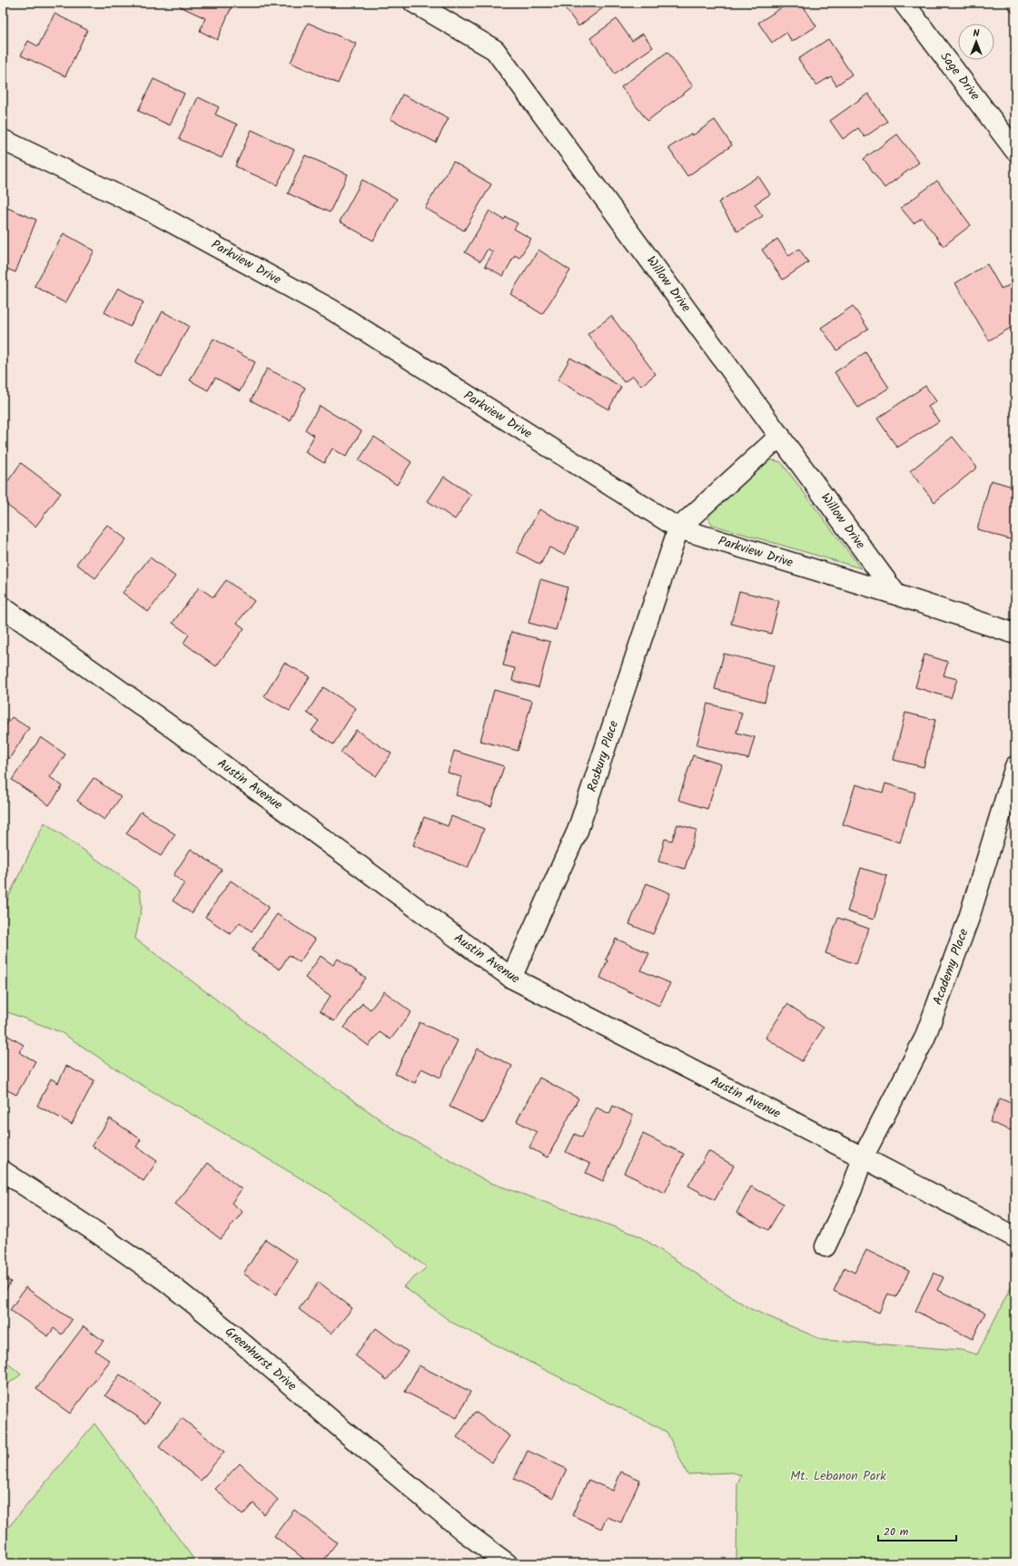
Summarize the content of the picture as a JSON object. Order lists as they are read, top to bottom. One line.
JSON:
{"streets":{"street":["Sage Drive","Parkview Drive","Willow Drive","Rosbury Place","Austin Avenue","Academy Place","Greenhurst Drive"]},"crossings":[["Parkview Drive","Willow Drive"],["Parkview Drive","Rosbury Place"],["Rosbury Place","Austin Avenue"],["Austin Avenue","Academy Place"]],"parks":["Mt. Lebanon Park"],"scale_bar":"20 m","north":"top"}
